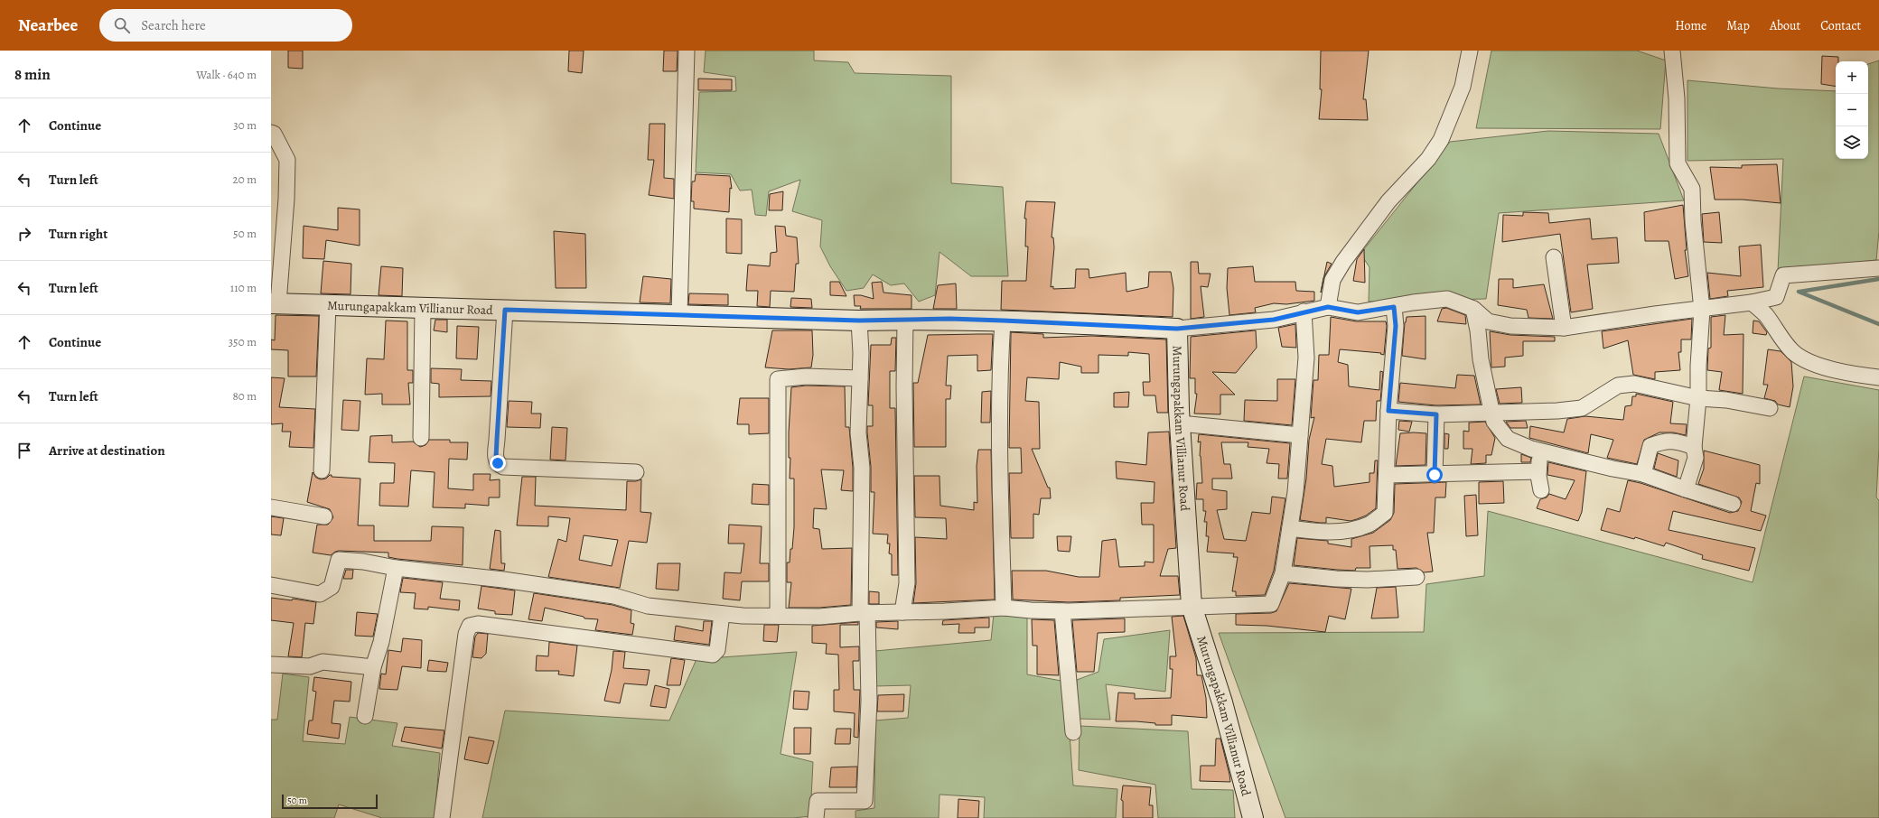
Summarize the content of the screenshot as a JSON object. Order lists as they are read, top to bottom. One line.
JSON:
{"streets":{"main road":["Murungapakkam Villianur Road"]},"scale_bar":"50 m","page":{"header":"Nearbee","search":"Search here","nav":["Home","Map","About","Contact"],"heading":["8 min","Walk · 640 m"],"map_buttons":["+","−"],"list":[["Continue","30 m"],["Turn left","20 m"],["Turn right","50 m"],["Turn left","110 m"],["Continue","350 m"],["Turn left","80 m"],"Arrive at destination"],"scale":"50 m"}}
